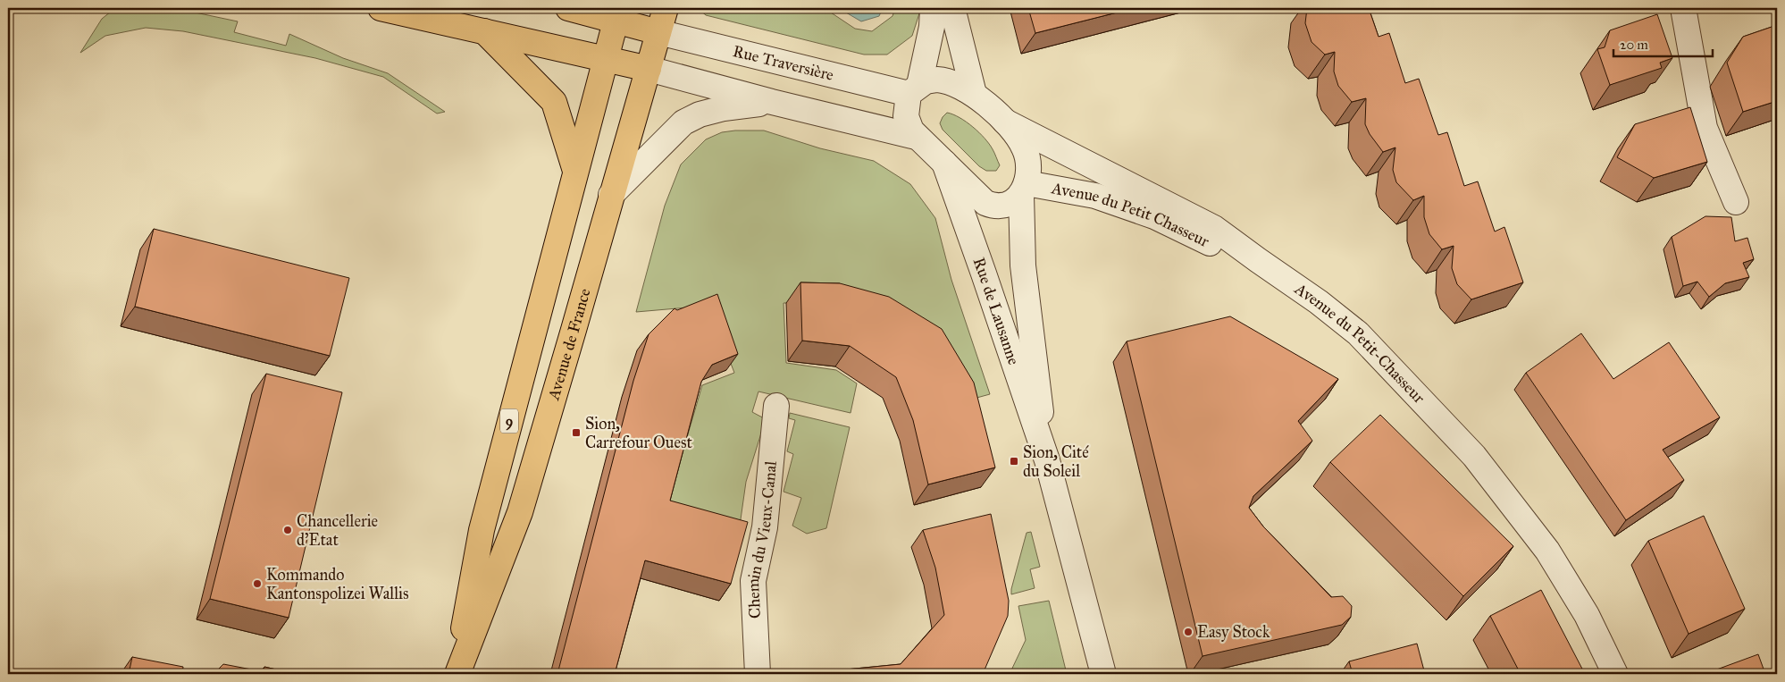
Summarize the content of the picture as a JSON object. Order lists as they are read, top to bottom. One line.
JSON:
{"streets":{"main road":["Avenue de France","9"],"street":["Rue Traversière","Avenue du Petit Chasseur","Rue de Lausanne","Avenue du Petit-Chasseur","Chemin du Vieux-Canal"]},"crossings":[["Rue Traversière","Avenue de France"],["Avenue du Petit Chasseur","Rue de Lausanne"],["Avenue du Petit Chasseur","Avenue du Petit-Chasseur"],["Rue de Lausanne","Avenue du Petit-Chasseur"]],"places":{"transit":["Sion, Carrefour Ouest","Sion, Cité du Soleil"],"other":["Chancellerie d'Etat","Kommando Kantonspolizei Wallis","Easy Stock"]},"scale_bar":"20 m"}
